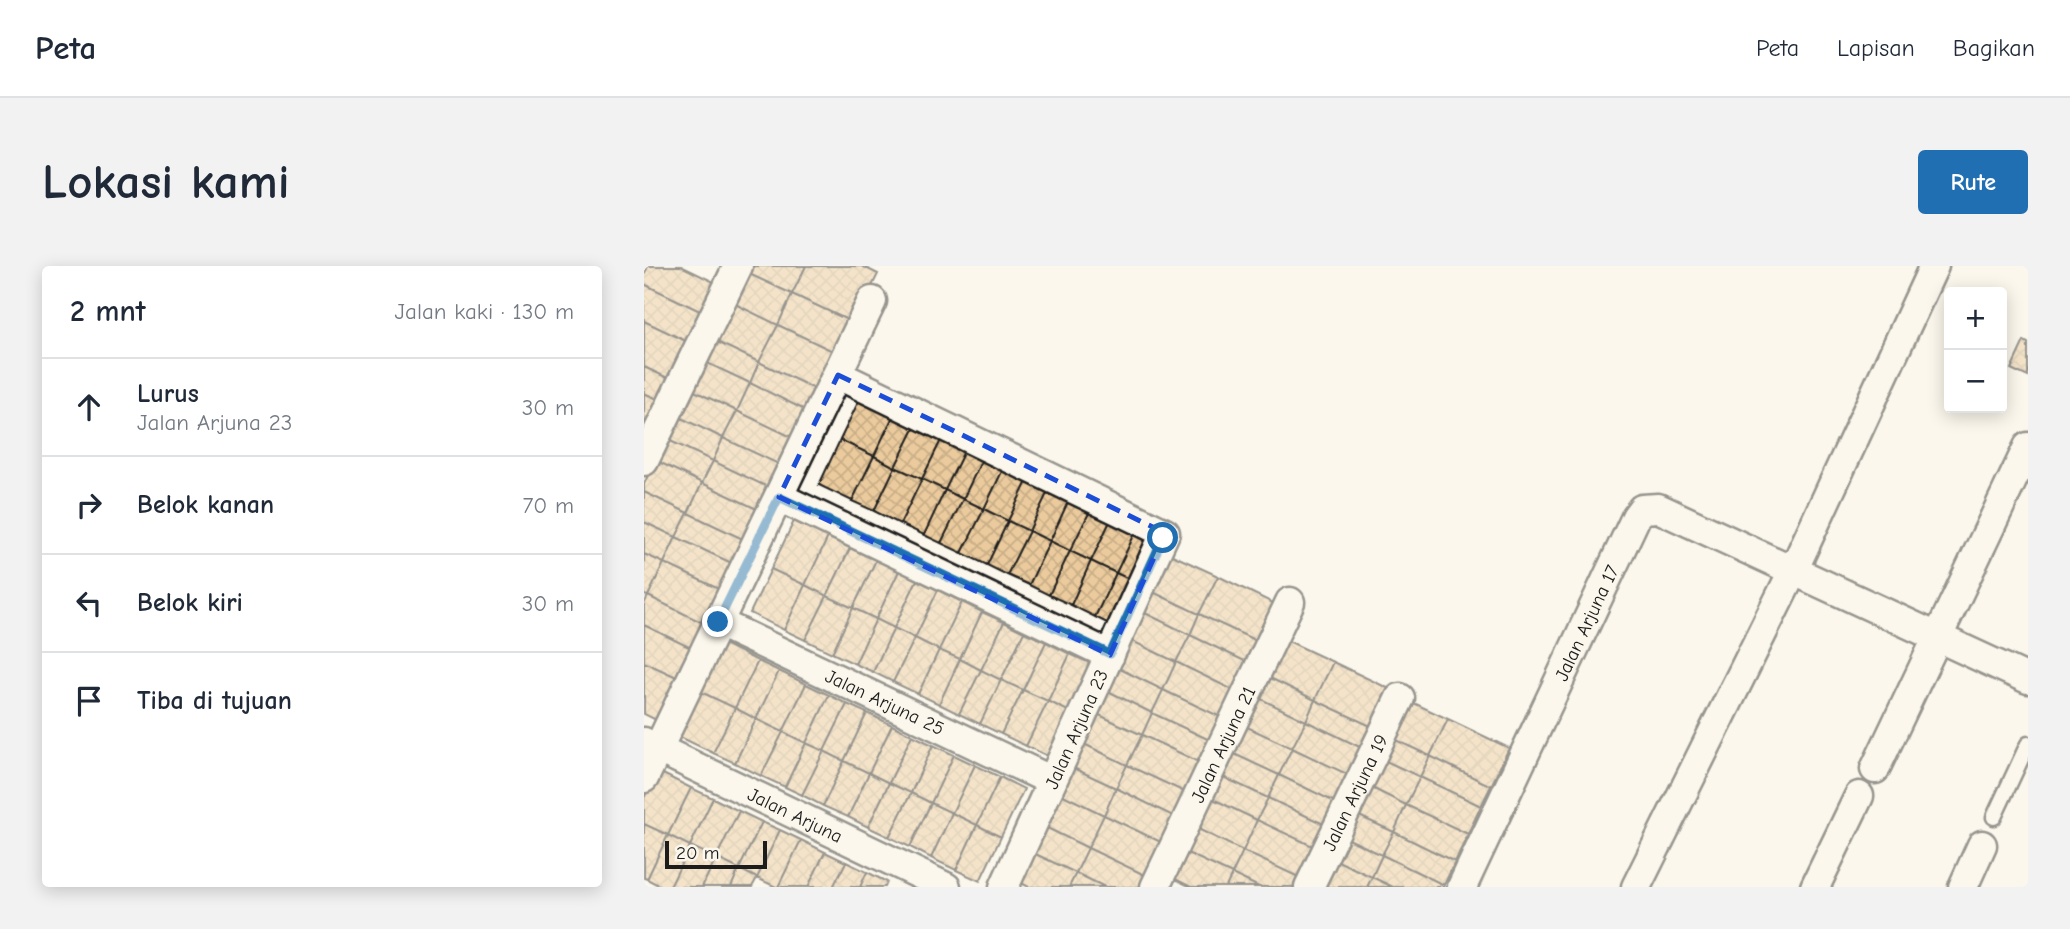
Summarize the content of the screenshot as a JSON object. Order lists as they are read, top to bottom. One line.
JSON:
{"streets":{"street":["Jalan Arjuna 17","Jalan Arjuna 25","Jalan Arjuna 23","Jalan Arjuna 21","Jalan Arjuna 19","Jalan Arjuna"]},"crossings":[["Jalan Arjuna 25","Jalan Arjuna 23"]],"scale_bar":"20 m","page":{"header":"Peta","nav":["Peta","Lapisan","Bagikan"],"buttons":"Rute","title":"Lokasi kami","heading":["2 mnt","Jalan kaki · 130 m"],"map_buttons":["+","−"],"list":[["Lurus","Jalan Arjuna 23","30 m"],["Belok kanan","70 m"],["Belok kiri","30 m"],"Tiba di tujuan"],"scale":"20 m"}}
